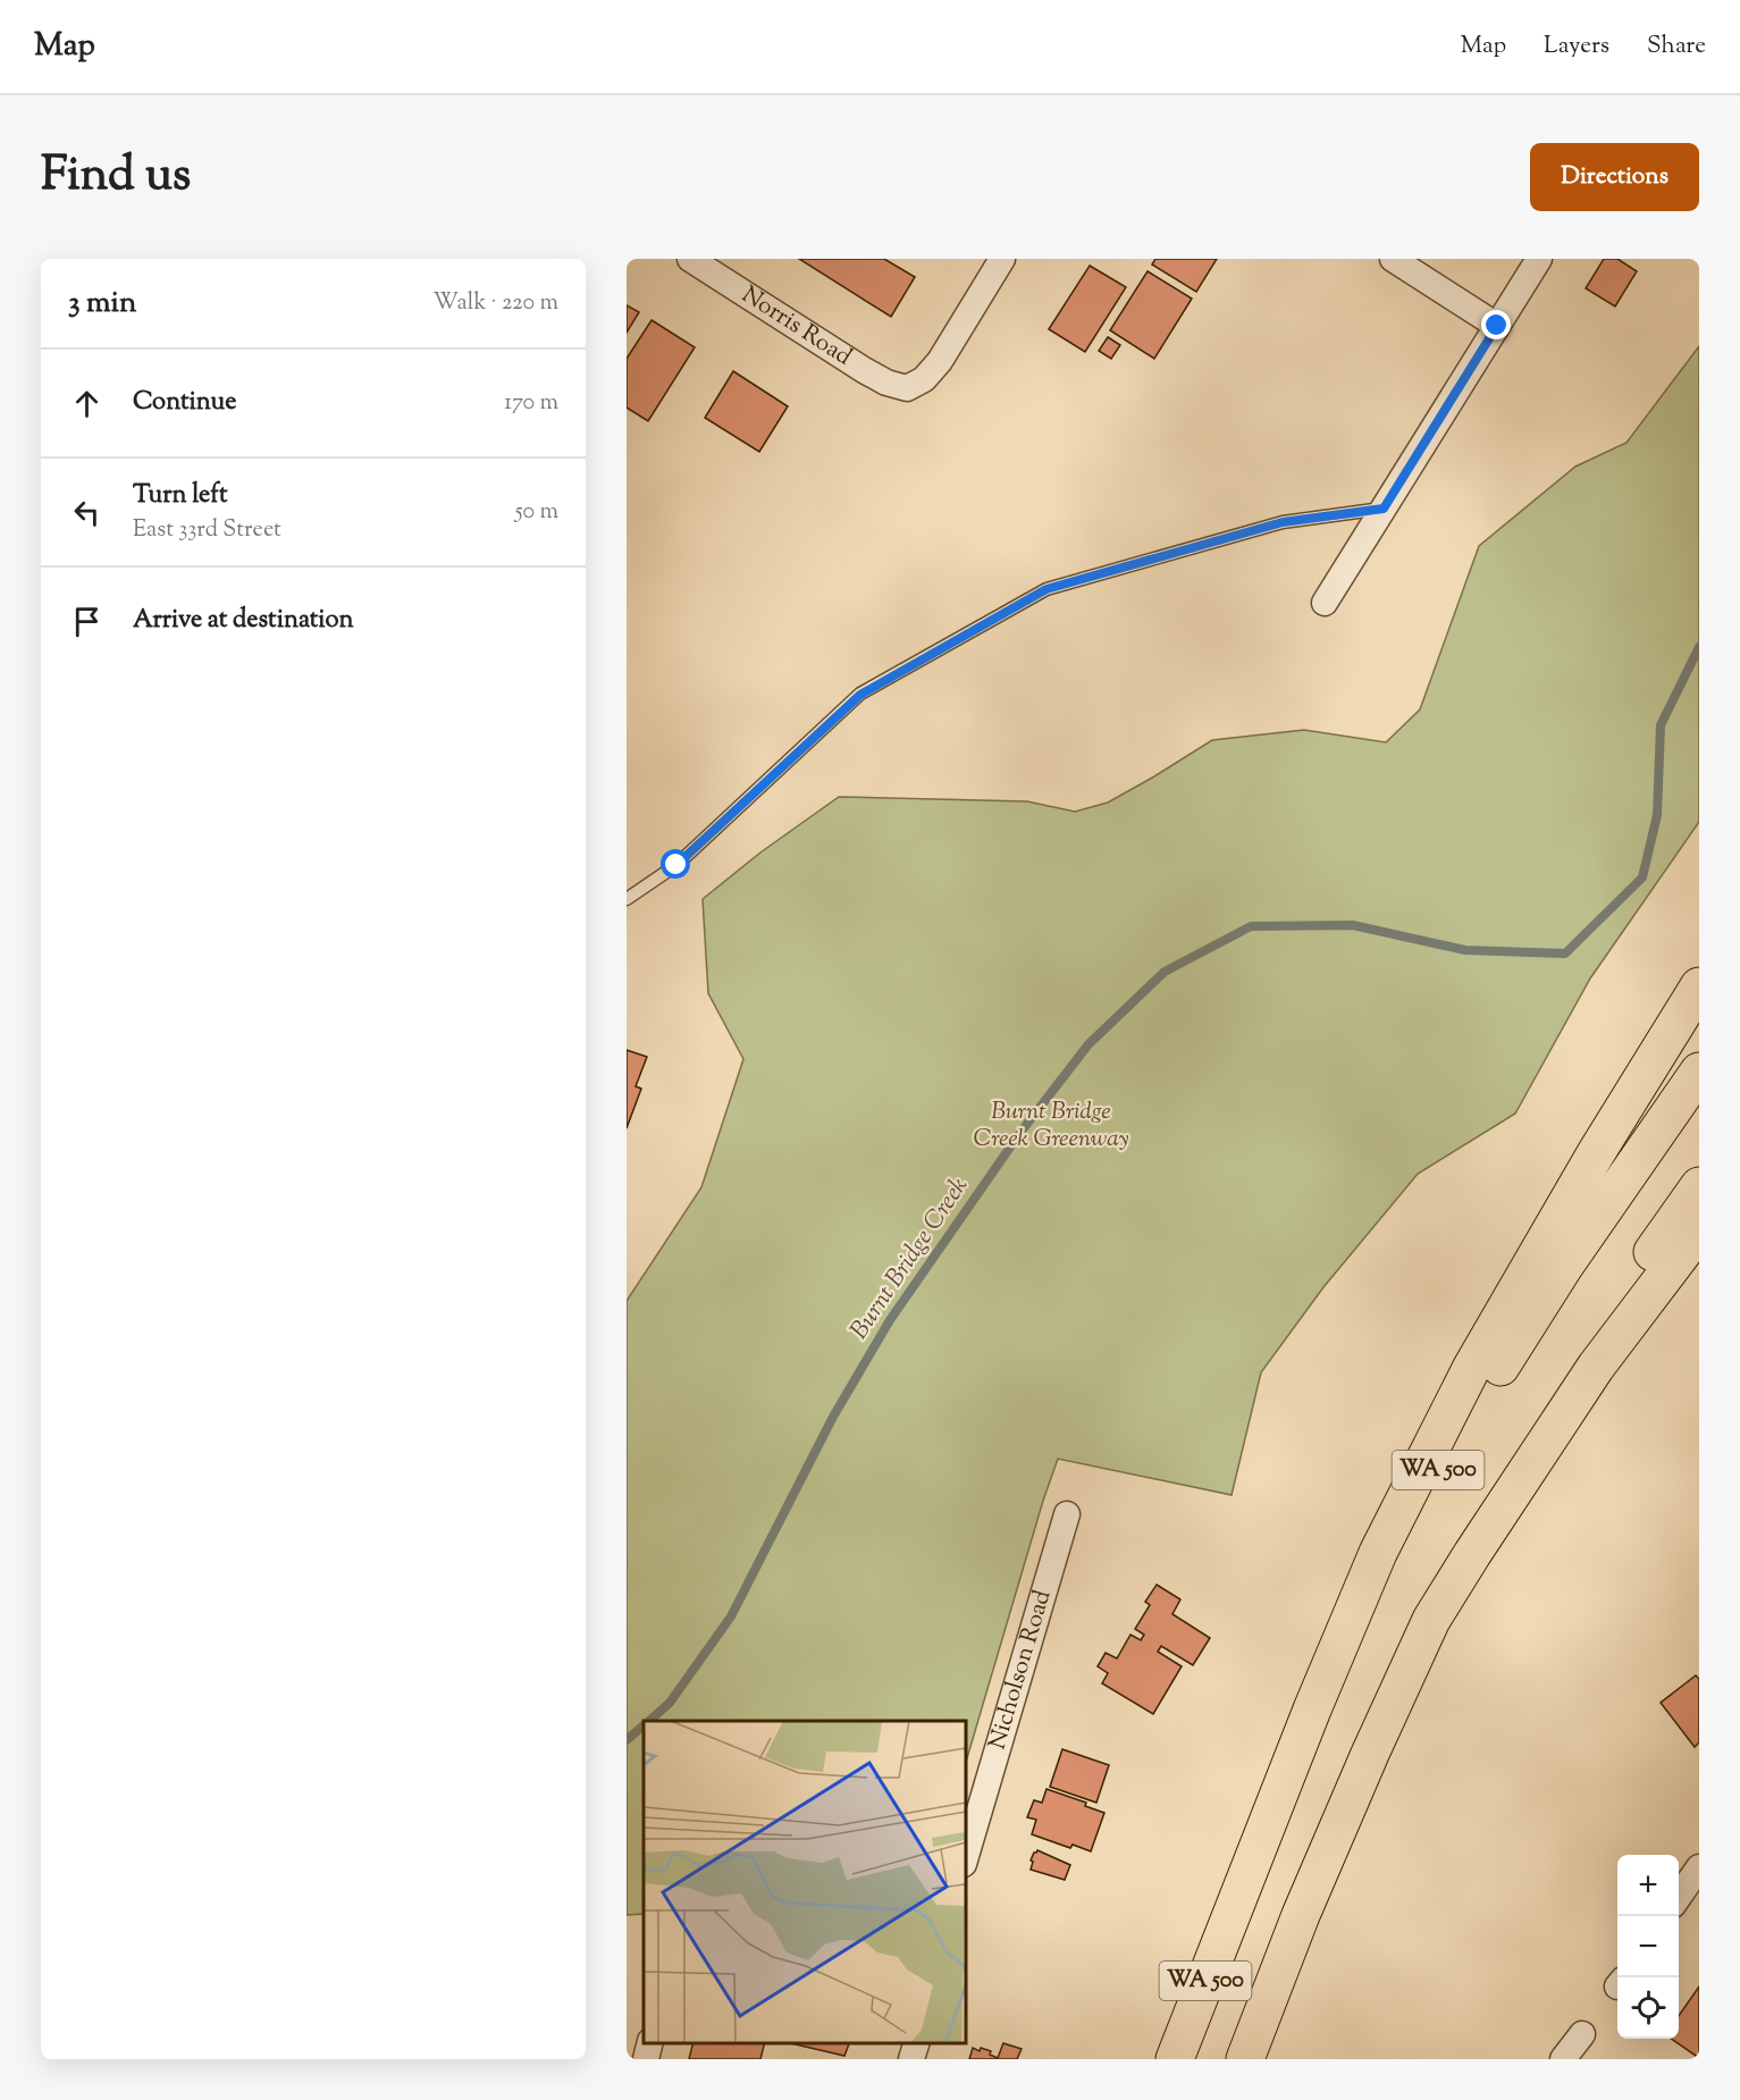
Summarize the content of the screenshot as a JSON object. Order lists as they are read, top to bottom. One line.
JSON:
{"streets":{"highway":["WA 500"],"street":["Norris Road","Nicholson Road"]},"water":["Burnt Bridge Creek"],"parks":["Burnt Bridge Creek Greenway"],"page":{"header":"Map","nav":["Map","Layers","Share"],"title":"Find us","buttons":"Directions","heading":["3 min","Walk · 220 m"],"list":[["Continue","170 m"],["Turn left","East 33rd Street","50 m"],"Arrive at destination"],"map_buttons":["+","−"]}}
